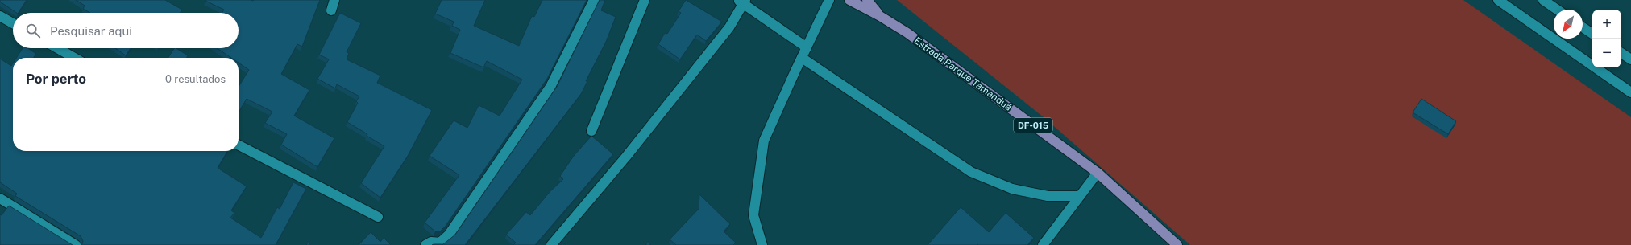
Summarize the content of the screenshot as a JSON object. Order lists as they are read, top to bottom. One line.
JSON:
{"streets":{"main road":["Estrada Parque Tamanduá","DF-015"]},"north":"bottom left","page":{"map_buttons":["+","−"],"search":"Pesquisar aqui","heading":["Por perto","0 resultados"]}}
